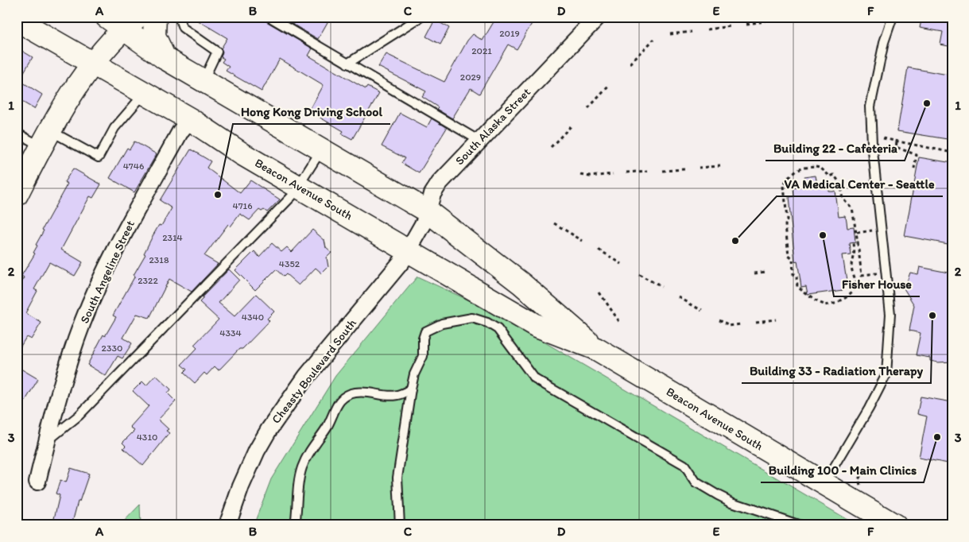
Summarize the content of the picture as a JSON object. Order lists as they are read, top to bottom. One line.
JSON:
{"streets":{"main road":["Beacon Avenue South"],"street":["South Alaska Street","South Angeline Street","Cheasty Boulevard South"]},"crossings":[["South Alaska Street","Beacon Avenue South"],["South Alaska Street","Cheasty Boulevard South"],["Beacon Avenue South","South Angeline Street"],["Beacon Avenue South","Cheasty Boulevard South"]],"places":["Building 22 - Cafeteria","Hong Kong Driving School","Fisher House","VA Medical Center - Seattle","Building 33 - Radiation Therapy","Building 100 - Main Clinics"],"house_numbers":["2019","2021","2029","4746","4716","2314","2318","4352","2322","4340","4334","2330","4310"],"grid":{"columns":["A","B","C","D","E","F"],"rows":["1","2","3"]}}
